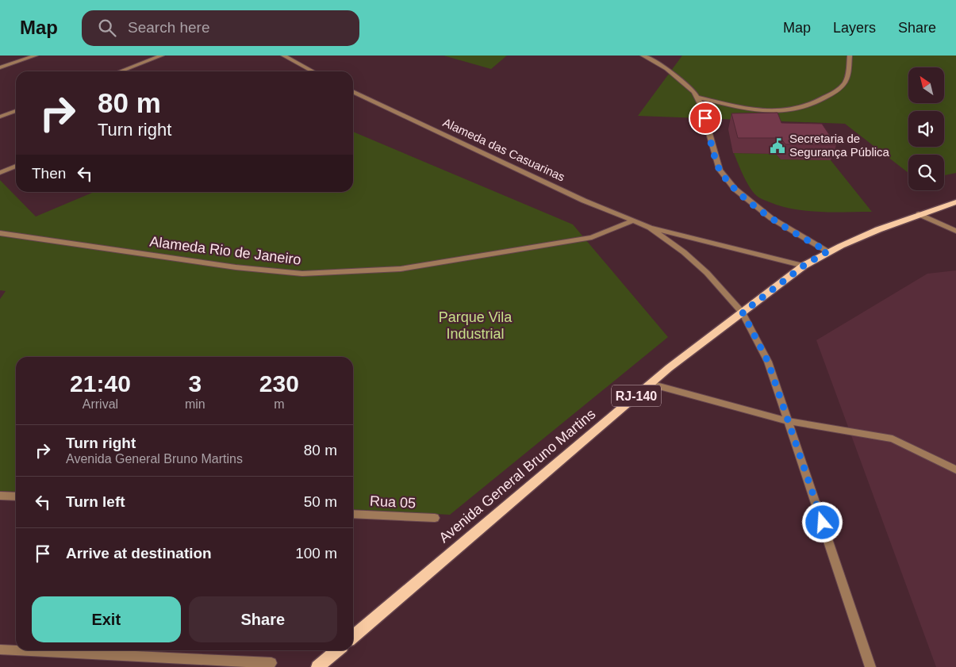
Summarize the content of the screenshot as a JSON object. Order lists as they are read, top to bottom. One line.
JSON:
{"streets":{"main road":["RJ-140","Avenida General Bruno Martins"],"street":["Alameda das Casuarinas","Alameda Rio de Janeiro","Rua 05"]},"crossings":[["Alameda das Casuarinas","Alameda Rio de Janeiro"],["Alameda das Casuarinas","Avenida General Bruno Martins"]],"parks":["Parque Vila Industrial"],"places":{"public building":["Secretaria de Segurança Pública"]},"north":"top left","page":{"header":"Map","search":"Search here","nav":["Map","Layers","Share"],"turn":["80 m","Turn right"],"then":"Then","eta":["21:40","Arrival","3","min","230","m"],"list":[{"name":"Turn right","note":"Avenida General Bruno Martins","value":"80 m"},{"name":"Turn left","value":"50 m"},{"name":"Arrive at destination","value":"100 m"}],"buttons":["Exit","Share"]}}
